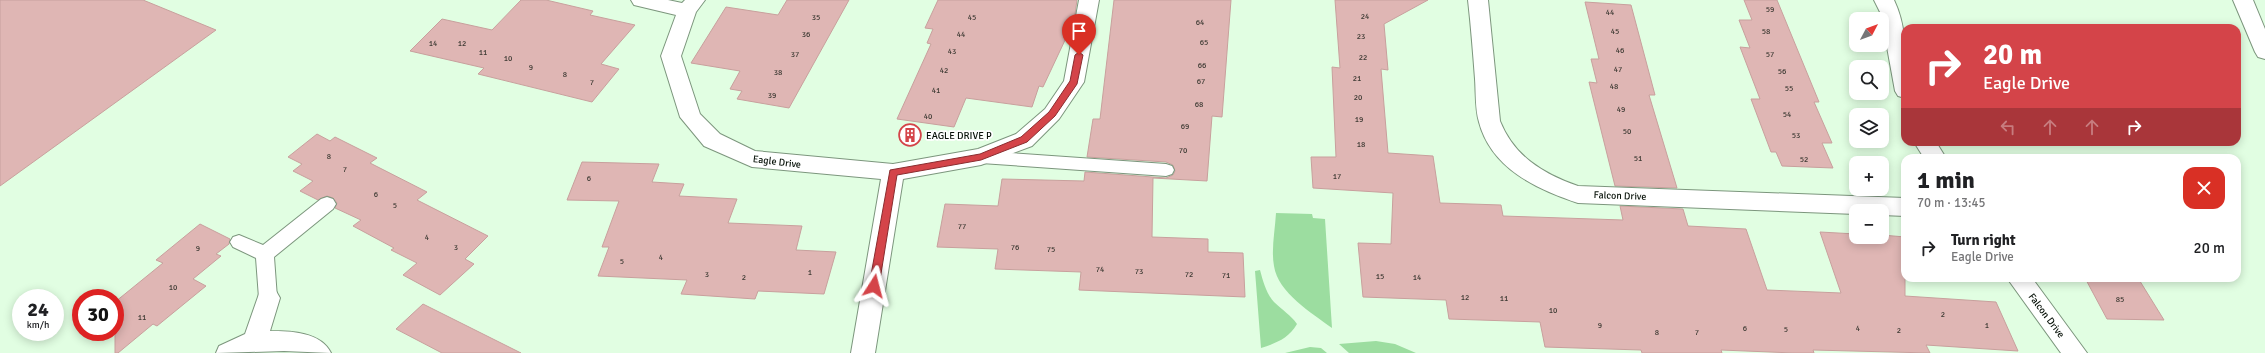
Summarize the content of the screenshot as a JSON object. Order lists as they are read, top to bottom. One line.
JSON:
{"streets":{"street":["Eagle Drive","Falcon Drive"]},"places":{"building":["EAGLE DRIVE P"]},"house_numbers":["59","44","24","35","45","64","45","58","36","44","23","65","14","12","46","43","11","37","57","22","10","66","9","47","42","56","38","8","21","67","7","48","55","41","39","20","68","49","54","40","19","69","50","53","18","70","8","51","52","7","17","6","6","5","77","4","3","76","9","75","4","5","74","73","1","3","72","71","15","2","14","10","12","11","85","10","2","11","9","1","6","4","5","2","8","7"],"north":"top right","page":{"map_buttons":["+","−"],"turn":["20 m","Eagle Drive"],"heading":["1 min","70 m · 13:45"],"list":[{"name":"Turn right","note":"Eagle Drive","value":"20 m"}],"speed":"24 km/h","limit":"30"}}
